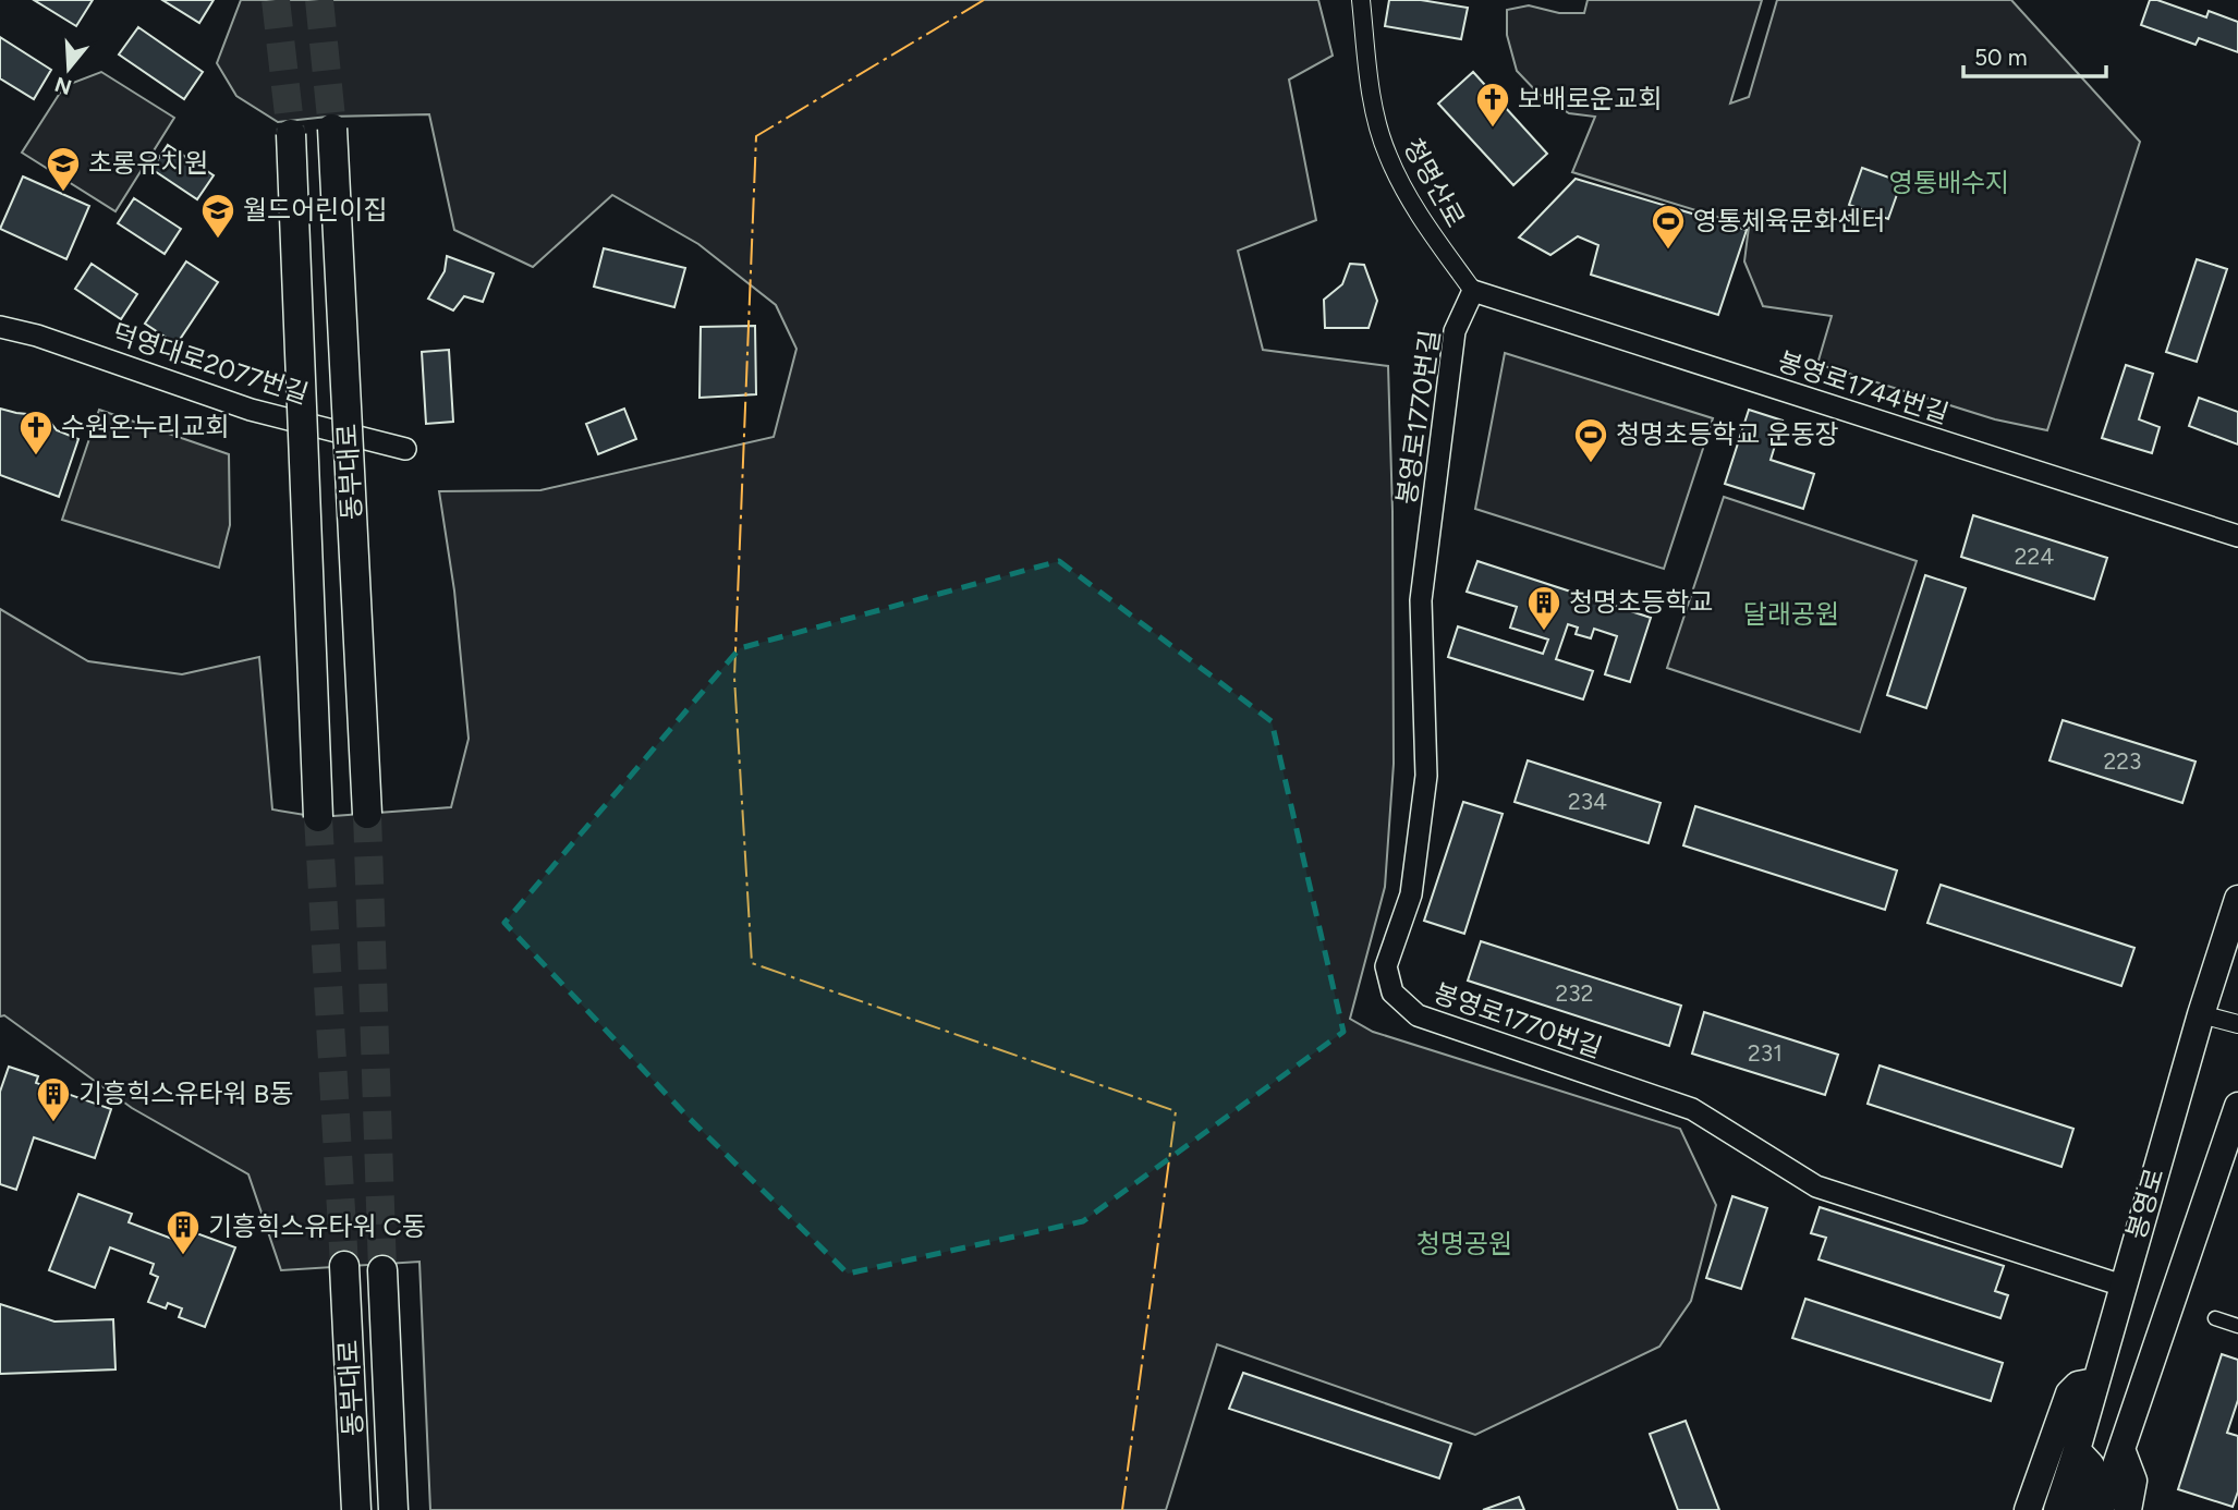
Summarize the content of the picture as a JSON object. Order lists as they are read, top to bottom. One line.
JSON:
{"streets":{"highway":["동부대로"],"main road":["봉영로"],"street":["청명산로","덕영대로2077번길","봉영로1744번길","봉영로1770번길"]},"crossings":[["청명산로","봉영로1744번길"],["청명산로","봉영로1770번길"],["봉영로1744번길","봉영로1770번길"],["봉영로1770번길","봉영로"]],"parks":["영통배수지","달래공원","청명공원"],"places":{"church":["보배로운교회","수원온누리교회"],"school or university":["초롱유치원","월드어린이집"],"sports":["영통체육문화센터","청명초등학교 운동장"],"building":["청명초등학교","기흥힉스유타워 B동","기흥힉스유타워 C동"]},"house_numbers":["224","223","234","232","231"],"scale_bar":"50 m","north":"bottom"}
